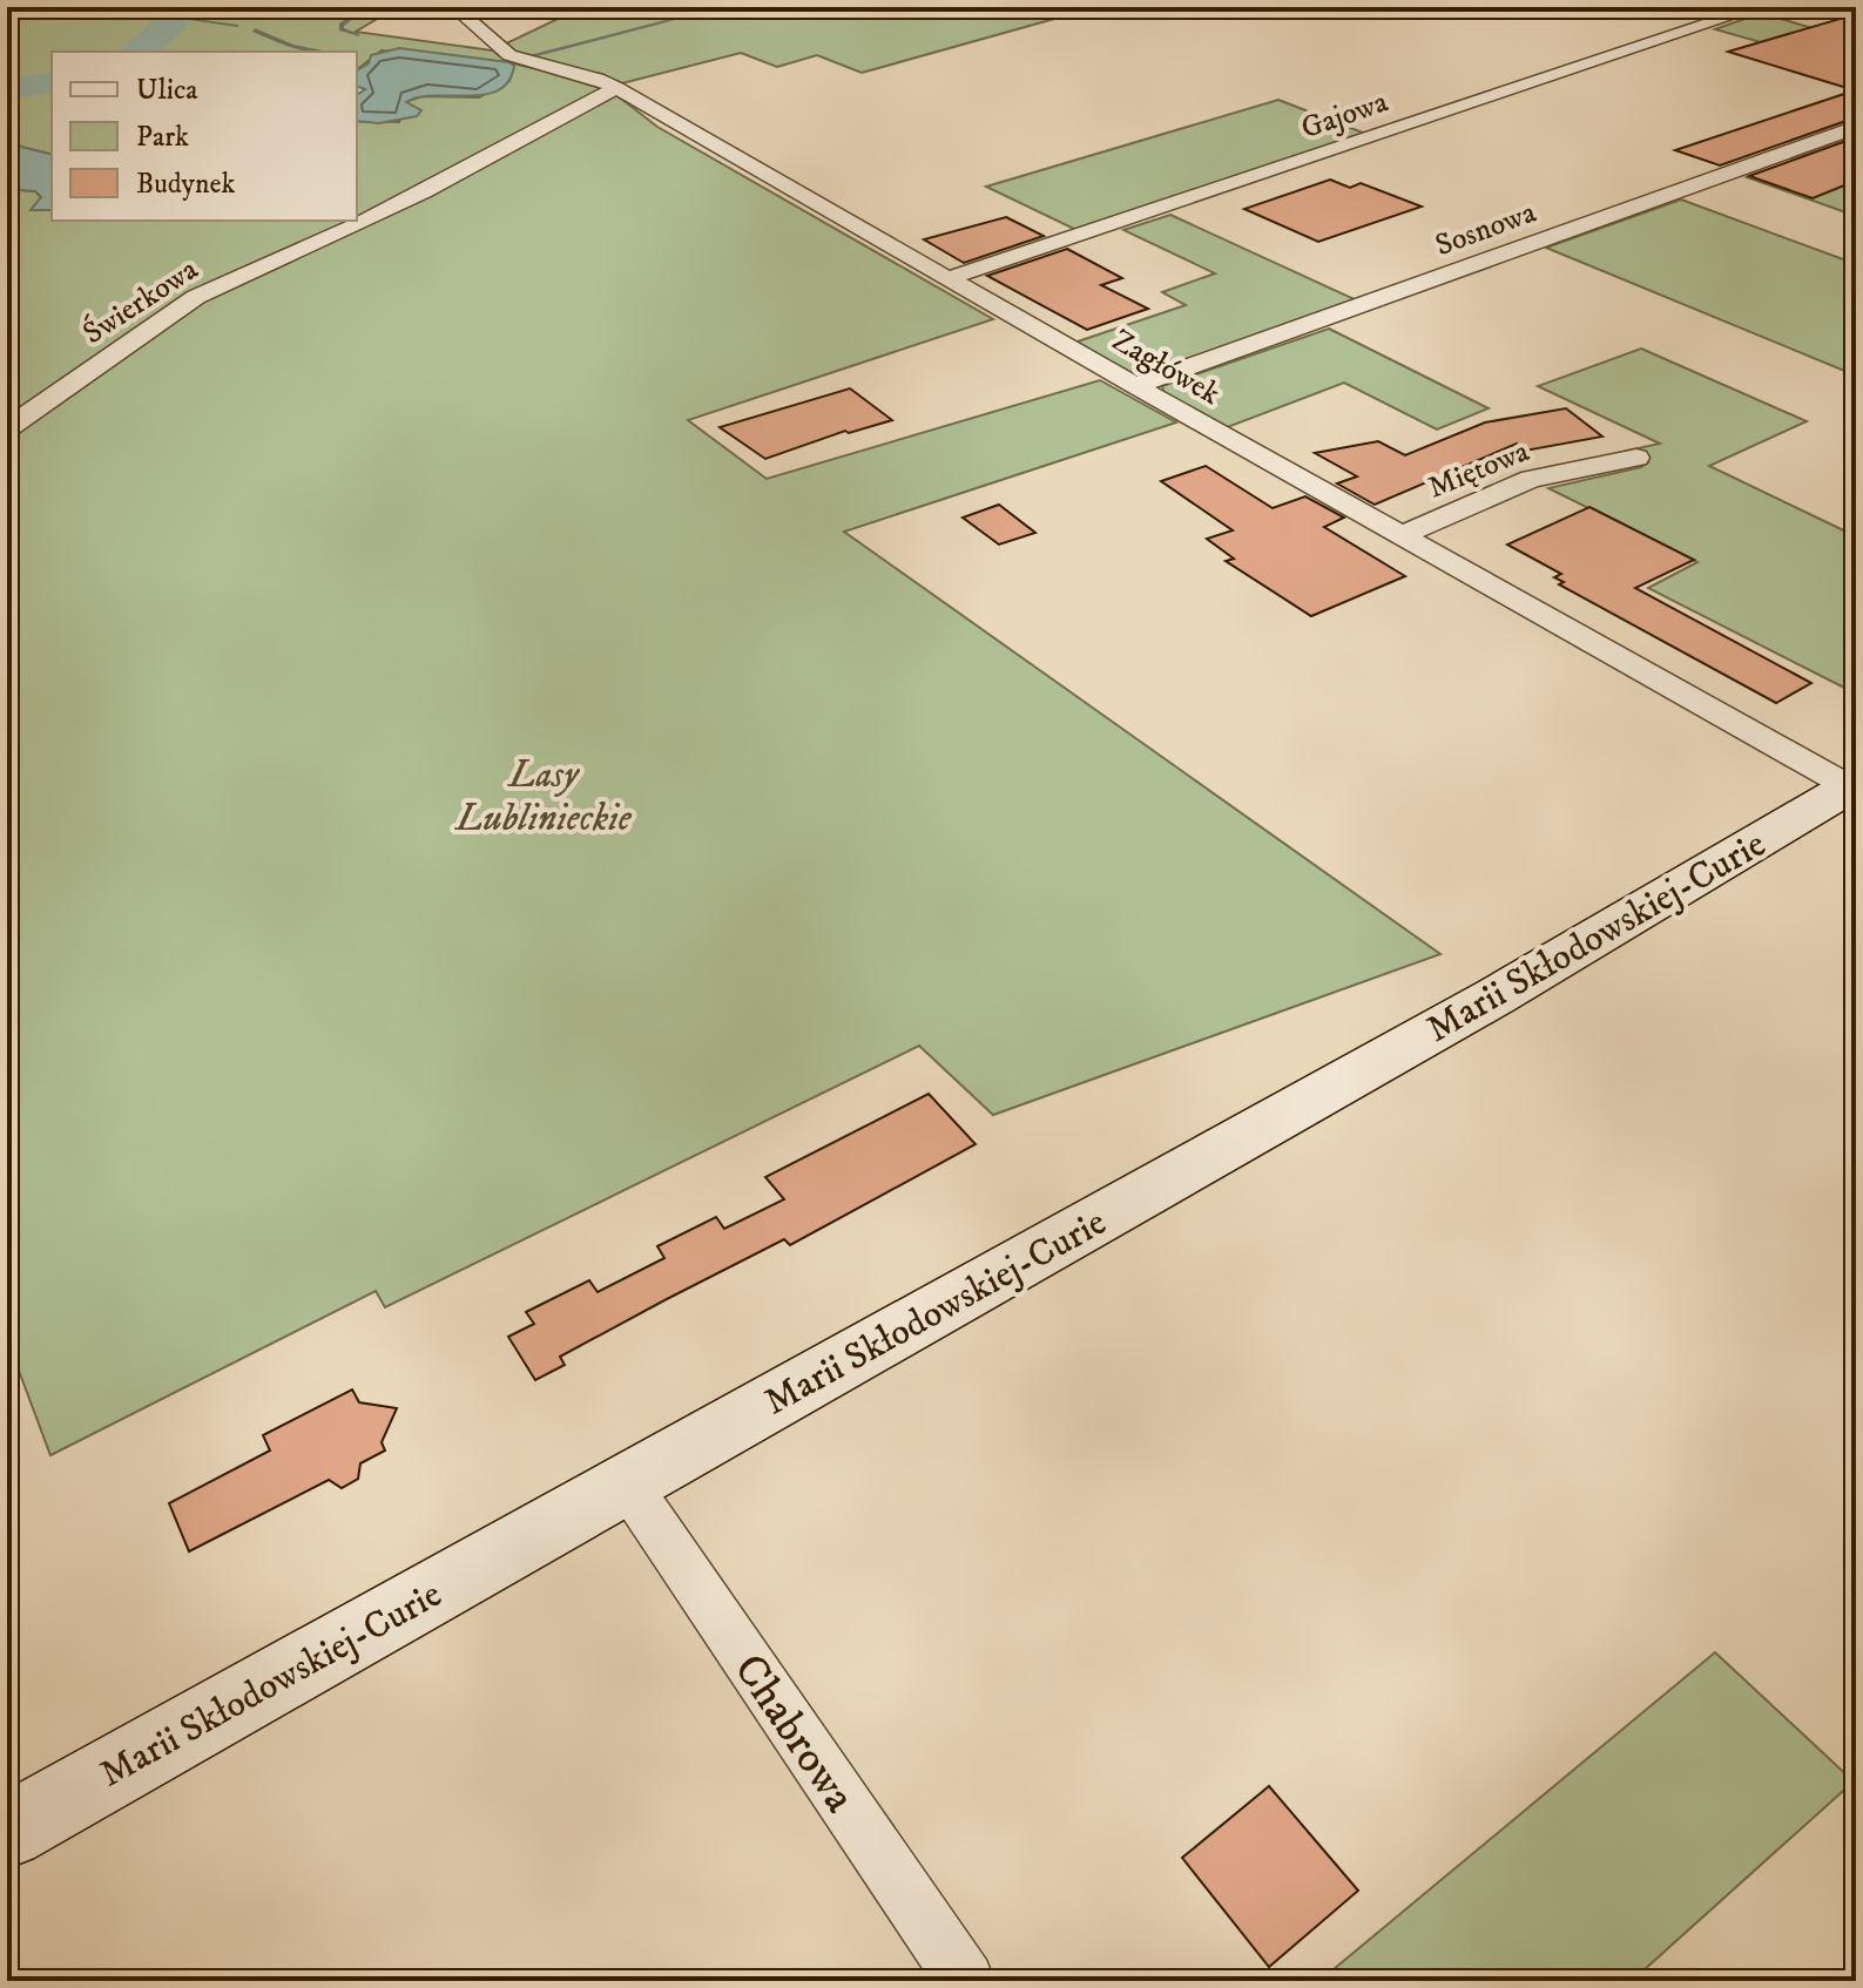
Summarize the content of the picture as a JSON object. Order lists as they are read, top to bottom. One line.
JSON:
{"streets":{"street":["Gajowa","Sosnowa","Świerkowa","Zagłówek","Miętowa","Marii Skłodowskiej-Curie","Chabrowa"]},"crossings":[["Gajowa","Zagłówek"],["Sosnowa","Zagłówek"],["Świerkowa","Zagłówek"],["Zagłówek","Miętowa"],["Zagłówek","Marii Skłodowskiej-Curie"],["Marii Skłodowskiej-Curie","Chabrowa"]],"parks":["Lasy Lublinieckie"],"legend":["Ulica","Park","Budynek"]}
